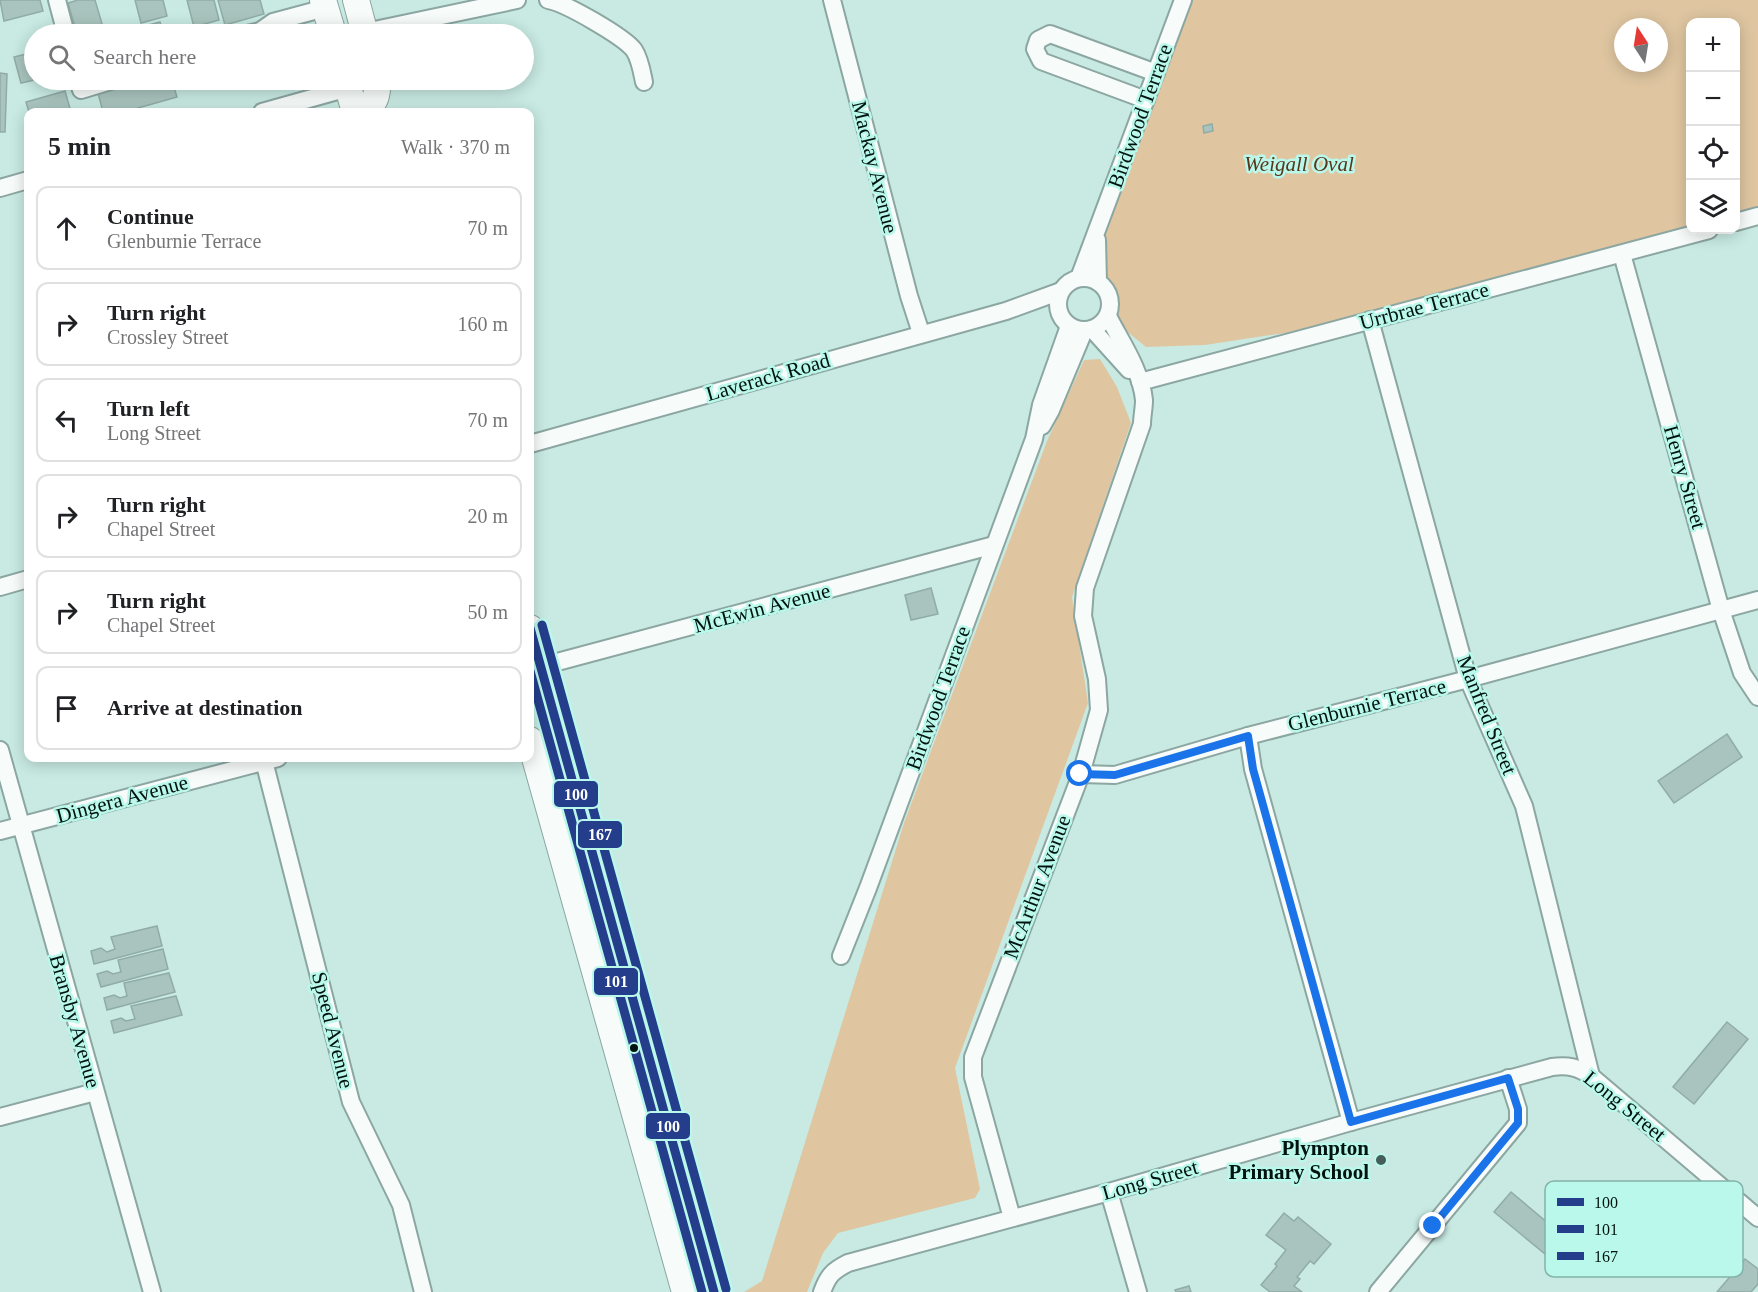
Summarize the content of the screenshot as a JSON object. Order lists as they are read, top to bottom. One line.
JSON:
{"streets":{"street":["Birdwood Terrace","Mackay Avenue","Urrbrae Terrace","Laverack Road","Henry Street","McEwin Avenue","Glenburnie Terrace","Manfred Street","Dingera Avenue","McArthur Avenue","Bransby Avenue","Speed Avenue","Long Street"]},"crossings":[["Birdwood Terrace","Laverack Road"],["Birdwood Terrace","McEwin Avenue"],["Birdwood Terrace","McArthur Avenue"],["Mackay Avenue","Laverack Road"],["Urrbrae Terrace","Henry Street"],["Urrbrae Terrace","Manfred Street"],["Urrbrae Terrace","McArthur Avenue"],["Laverack Road","McArthur Avenue"],["Henry Street","Glenburnie Terrace"],["Glenburnie Terrace","Manfred Street"],["Glenburnie Terrace","McArthur Avenue"],["Manfred Street","Long Street"],["Dingera Avenue","Bransby Avenue"],["McArthur Avenue","Long Street"]],"parks":["Weigall Oval"],"places":["Plympton Primary School"],"lines":["transit line 167","transit line 100","transit line 101"],"legend":["100","101","167"],"north":"top","page":{"map_buttons":["+","−"],"search":"Search here","heading":["5 min","Walk · 370 m"],"list":[["Continue","Glenburnie Terrace","70 m"],["Turn right","Crossley Street","160 m"],["Turn left","Long Street","70 m"],["Turn right","Chapel Street","20 m"],["Turn right","Chapel Street","50 m"],"Arrive at destination"]}}
